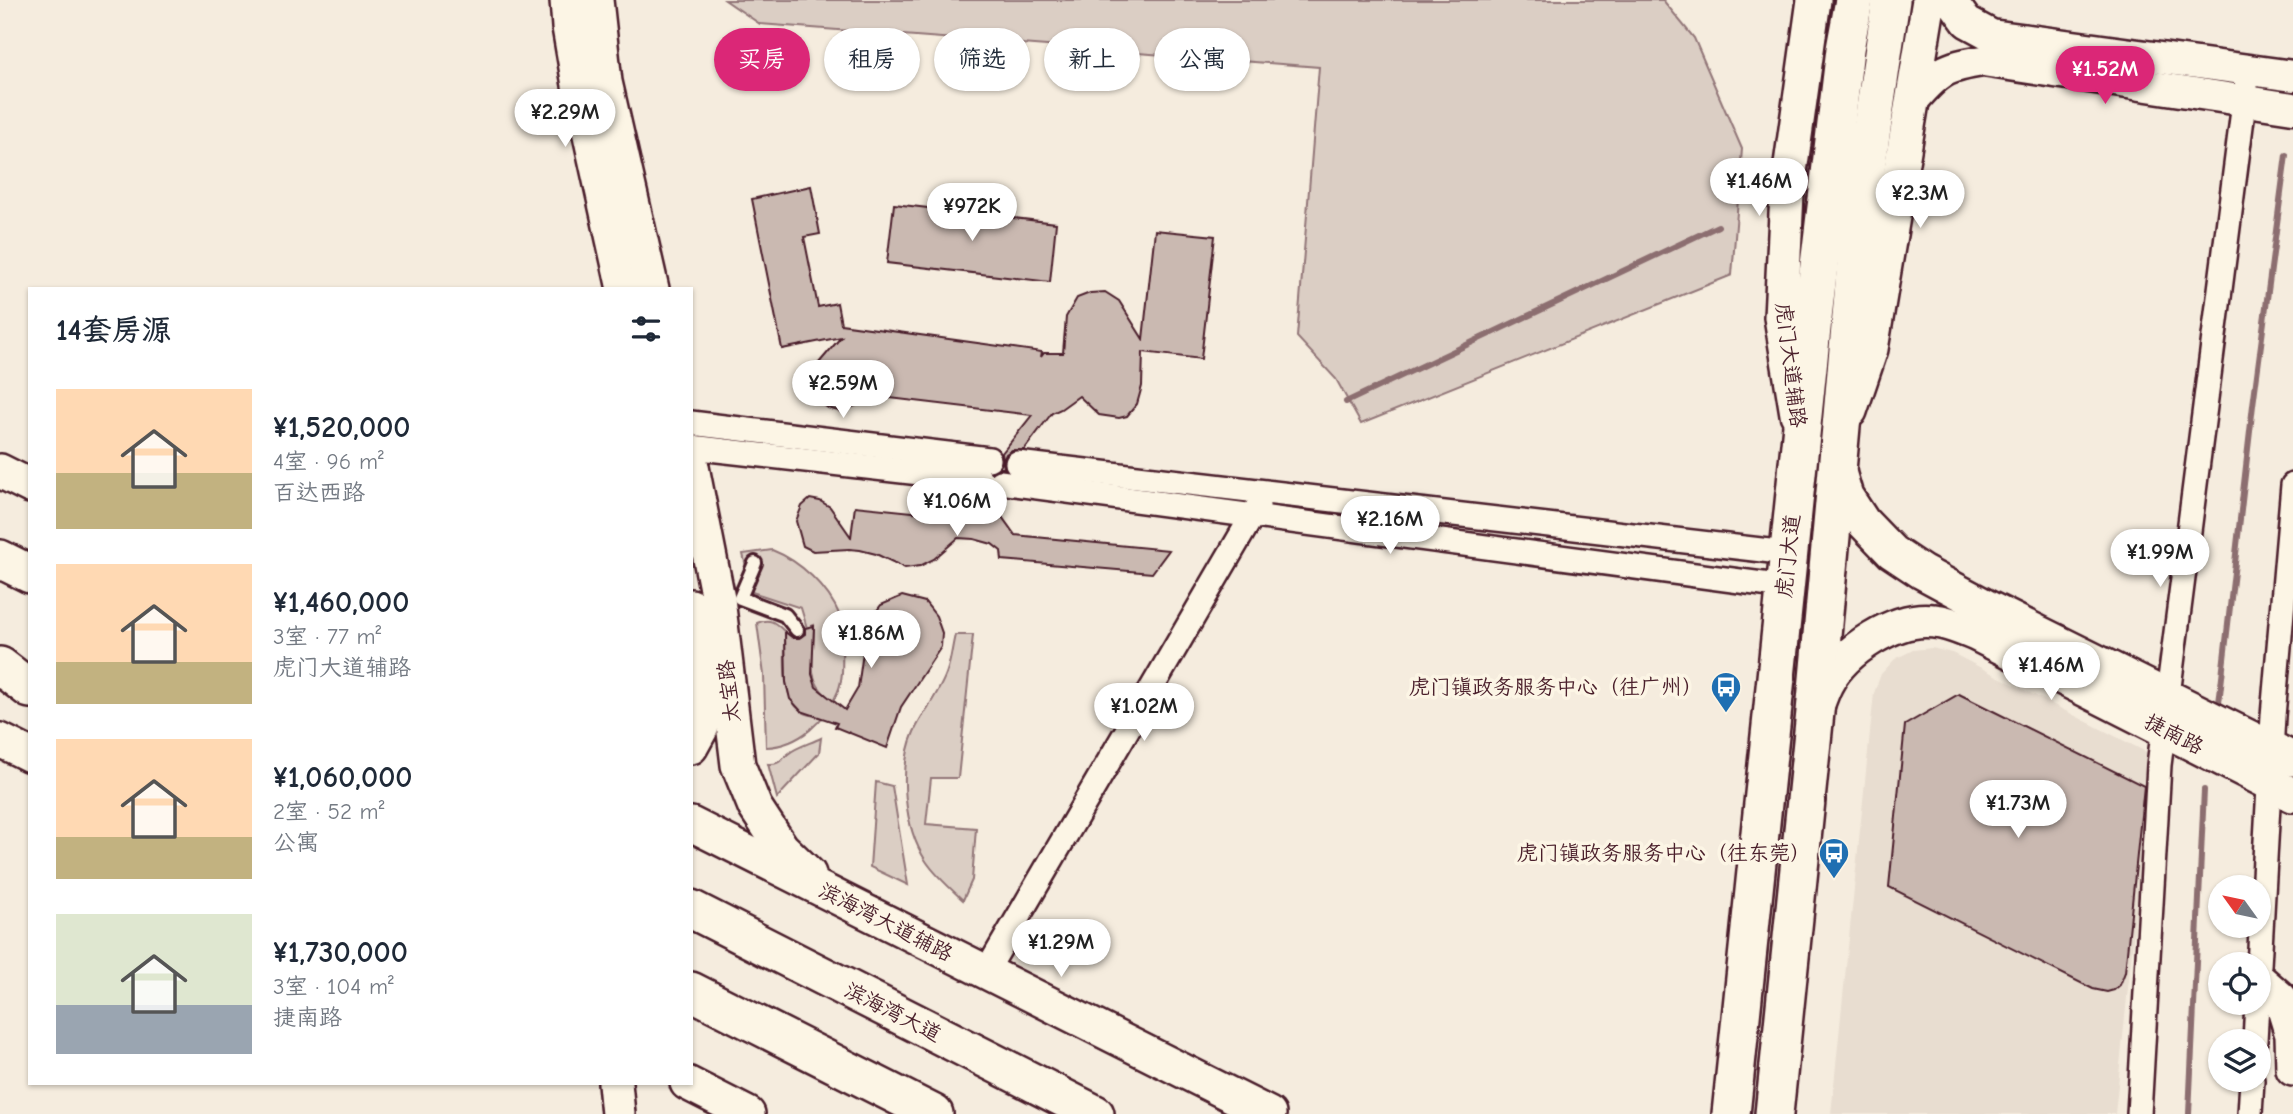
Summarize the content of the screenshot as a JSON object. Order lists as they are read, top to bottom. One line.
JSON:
{"streets":{"main road":["虎门大道辅路","虎门大道","太宝路","捷南路","滨海湾大道辅路","滨海湾大道"]},"crossings":[["虎门大道辅路","虎门大道"],["虎门大道","捷南路"],["太宝路","滨海湾大道辅路"]],"places":{"bus stop":["虎门镇政务服务中心（往广州）","虎门镇政务服务中心（往东莞）"]},"north":"top left","page":{"chip":["买房","租房","筛选","新上","公寓"],"price":["¥1.52M","¥2.29M","¥1.46M","¥2.3M","¥972K","¥2.59M","¥1.06M","¥2.16M","¥1.99M","¥1.86M","¥1.46M","¥1.02M","¥1.73M","¥1.29M"],"heading":"14套房源","list":[{"name":"¥1,520,000","note":"4室 · 96 m² · 百达西路"},{"name":"¥1,460,000","note":"3室 · 77 m² · 虎门大道辅路"},{"name":"¥1,060,000","note":"2室 · 52 m² · 公寓"},{"name":"¥1,730,000","note":"3室 · 104 m² · 捷南路"}]}}
